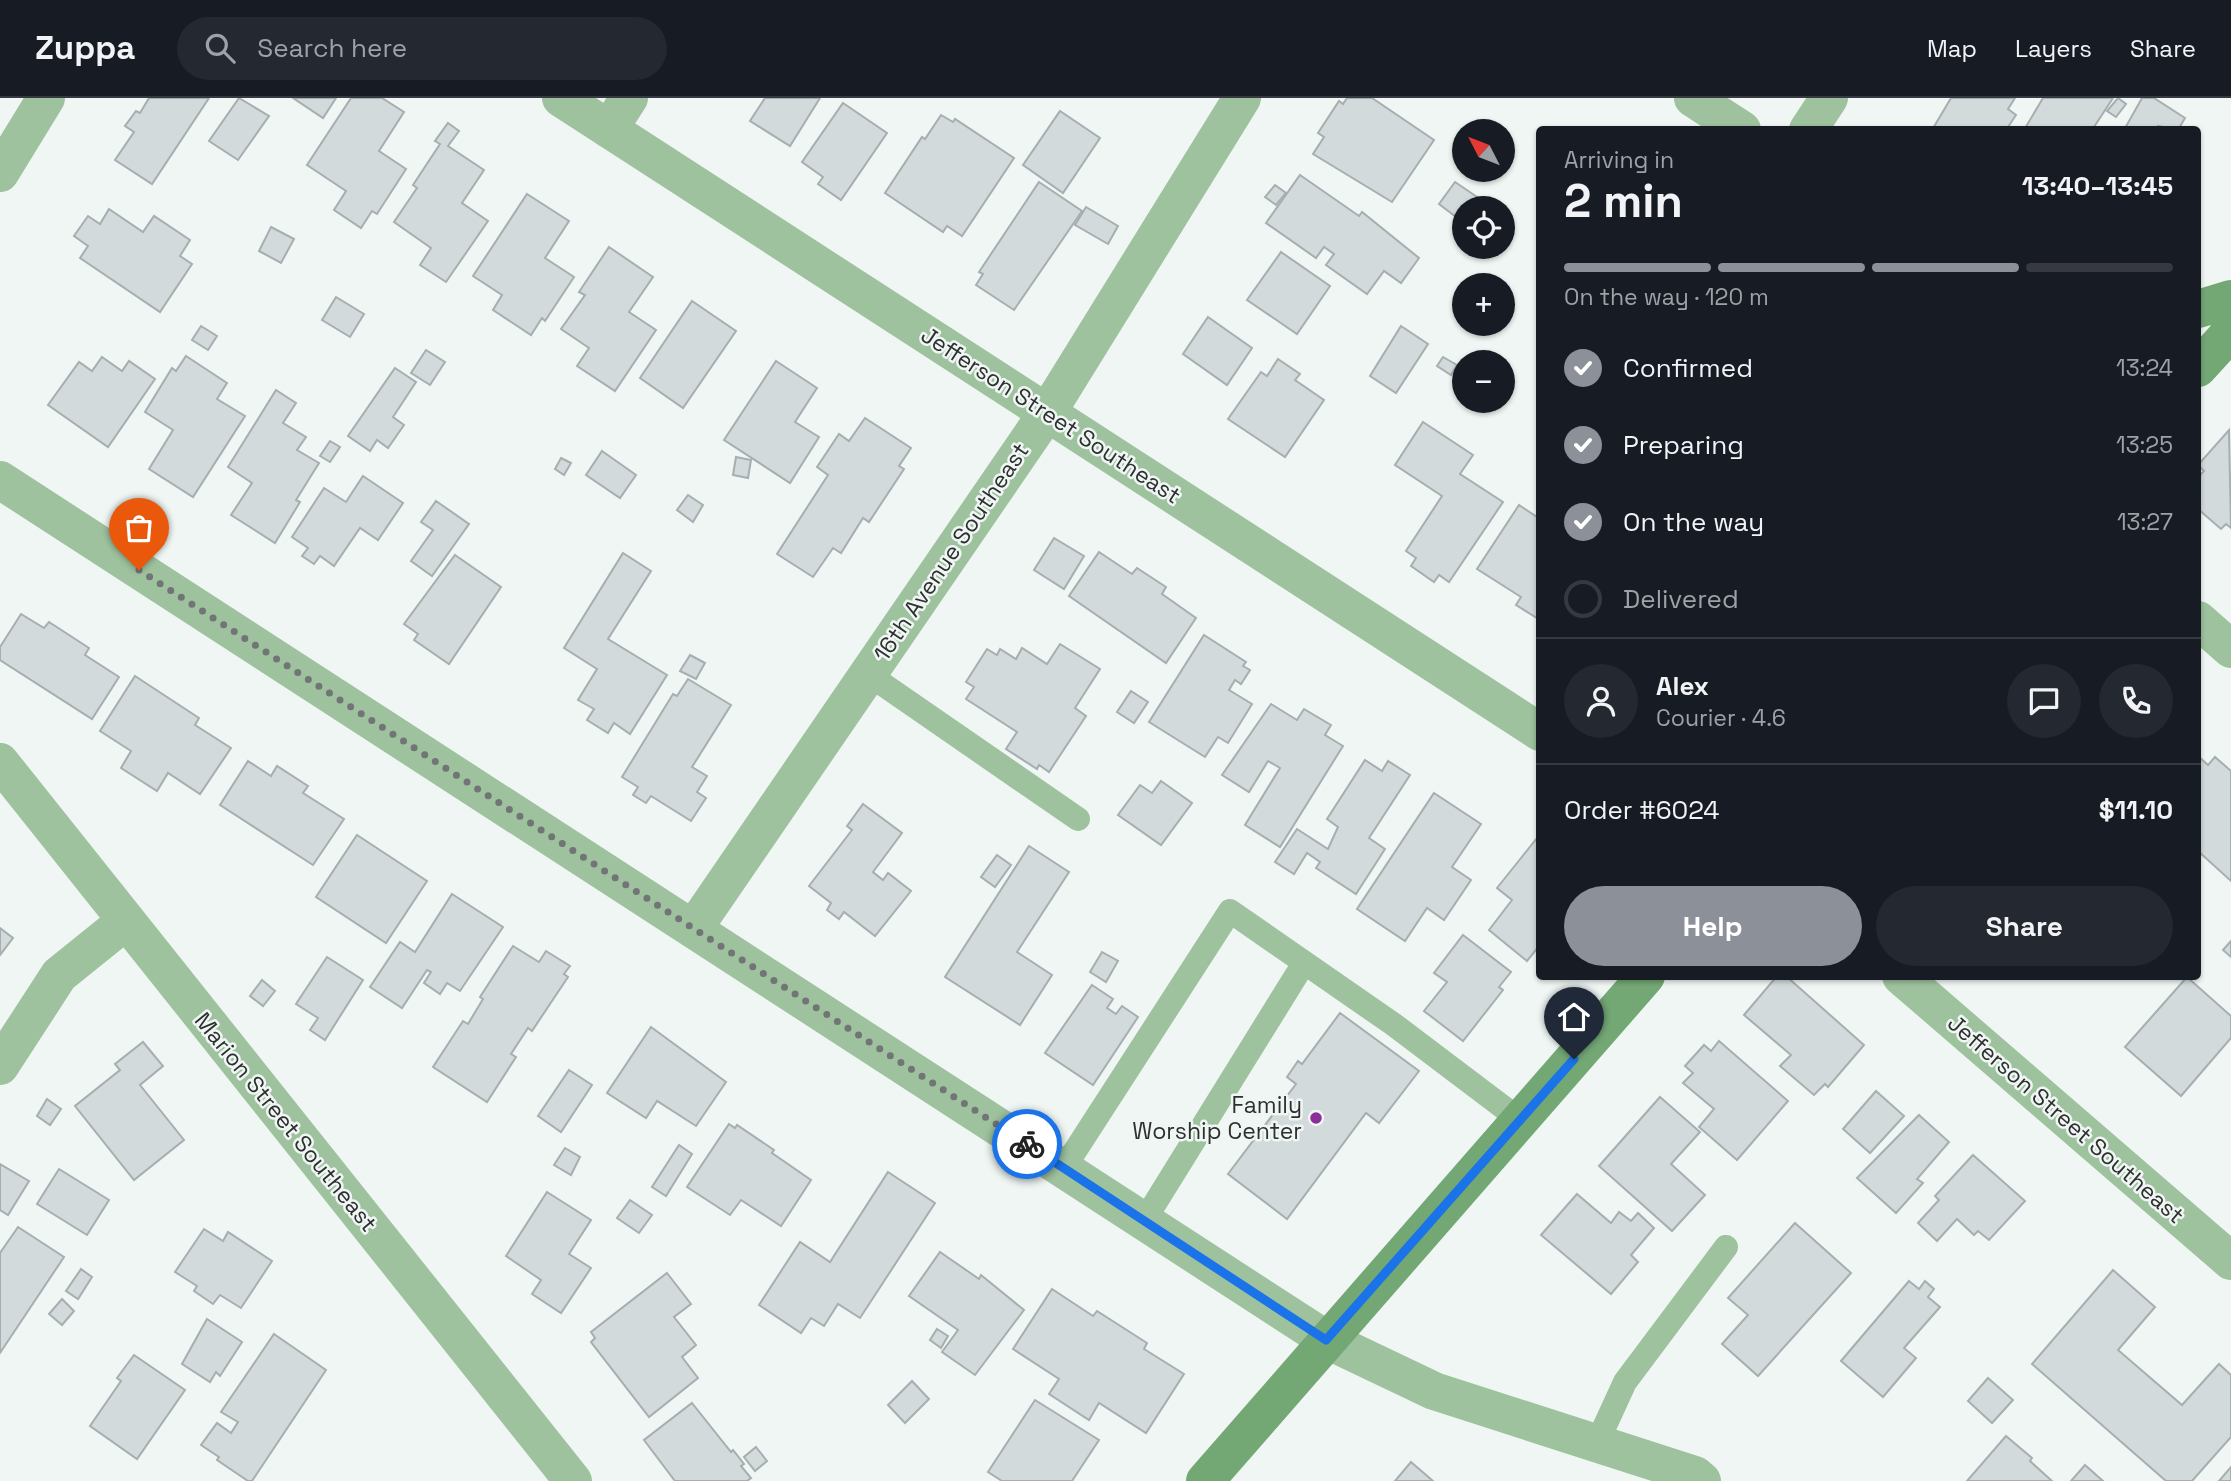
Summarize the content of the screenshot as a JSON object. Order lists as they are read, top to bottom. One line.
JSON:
{"streets":{"street":["Jefferson Street Southeast","16th Avenue Southeast","Marion Street Southeast"]},"crossings":[["Jefferson Street Southeast","16th Avenue Southeast"]],"places":["Family Worship Center"],"north":"top left","page":{"header":"Zuppa","search":"Search here","nav":["Map","Layers","Share"],"map_buttons":["+","−"],"heading":["2 min","Arriving in","13:40–13:45"],"panel":["Alex","Courier · 4.6","Order #6024","$11.10"],"bar":"On the way · 120 m","list":[["Confirmed","13:24"],["Preparing","13:25"],["On the way","13:27"],"Delivered"],"buttons":["Help","Share"]}}
